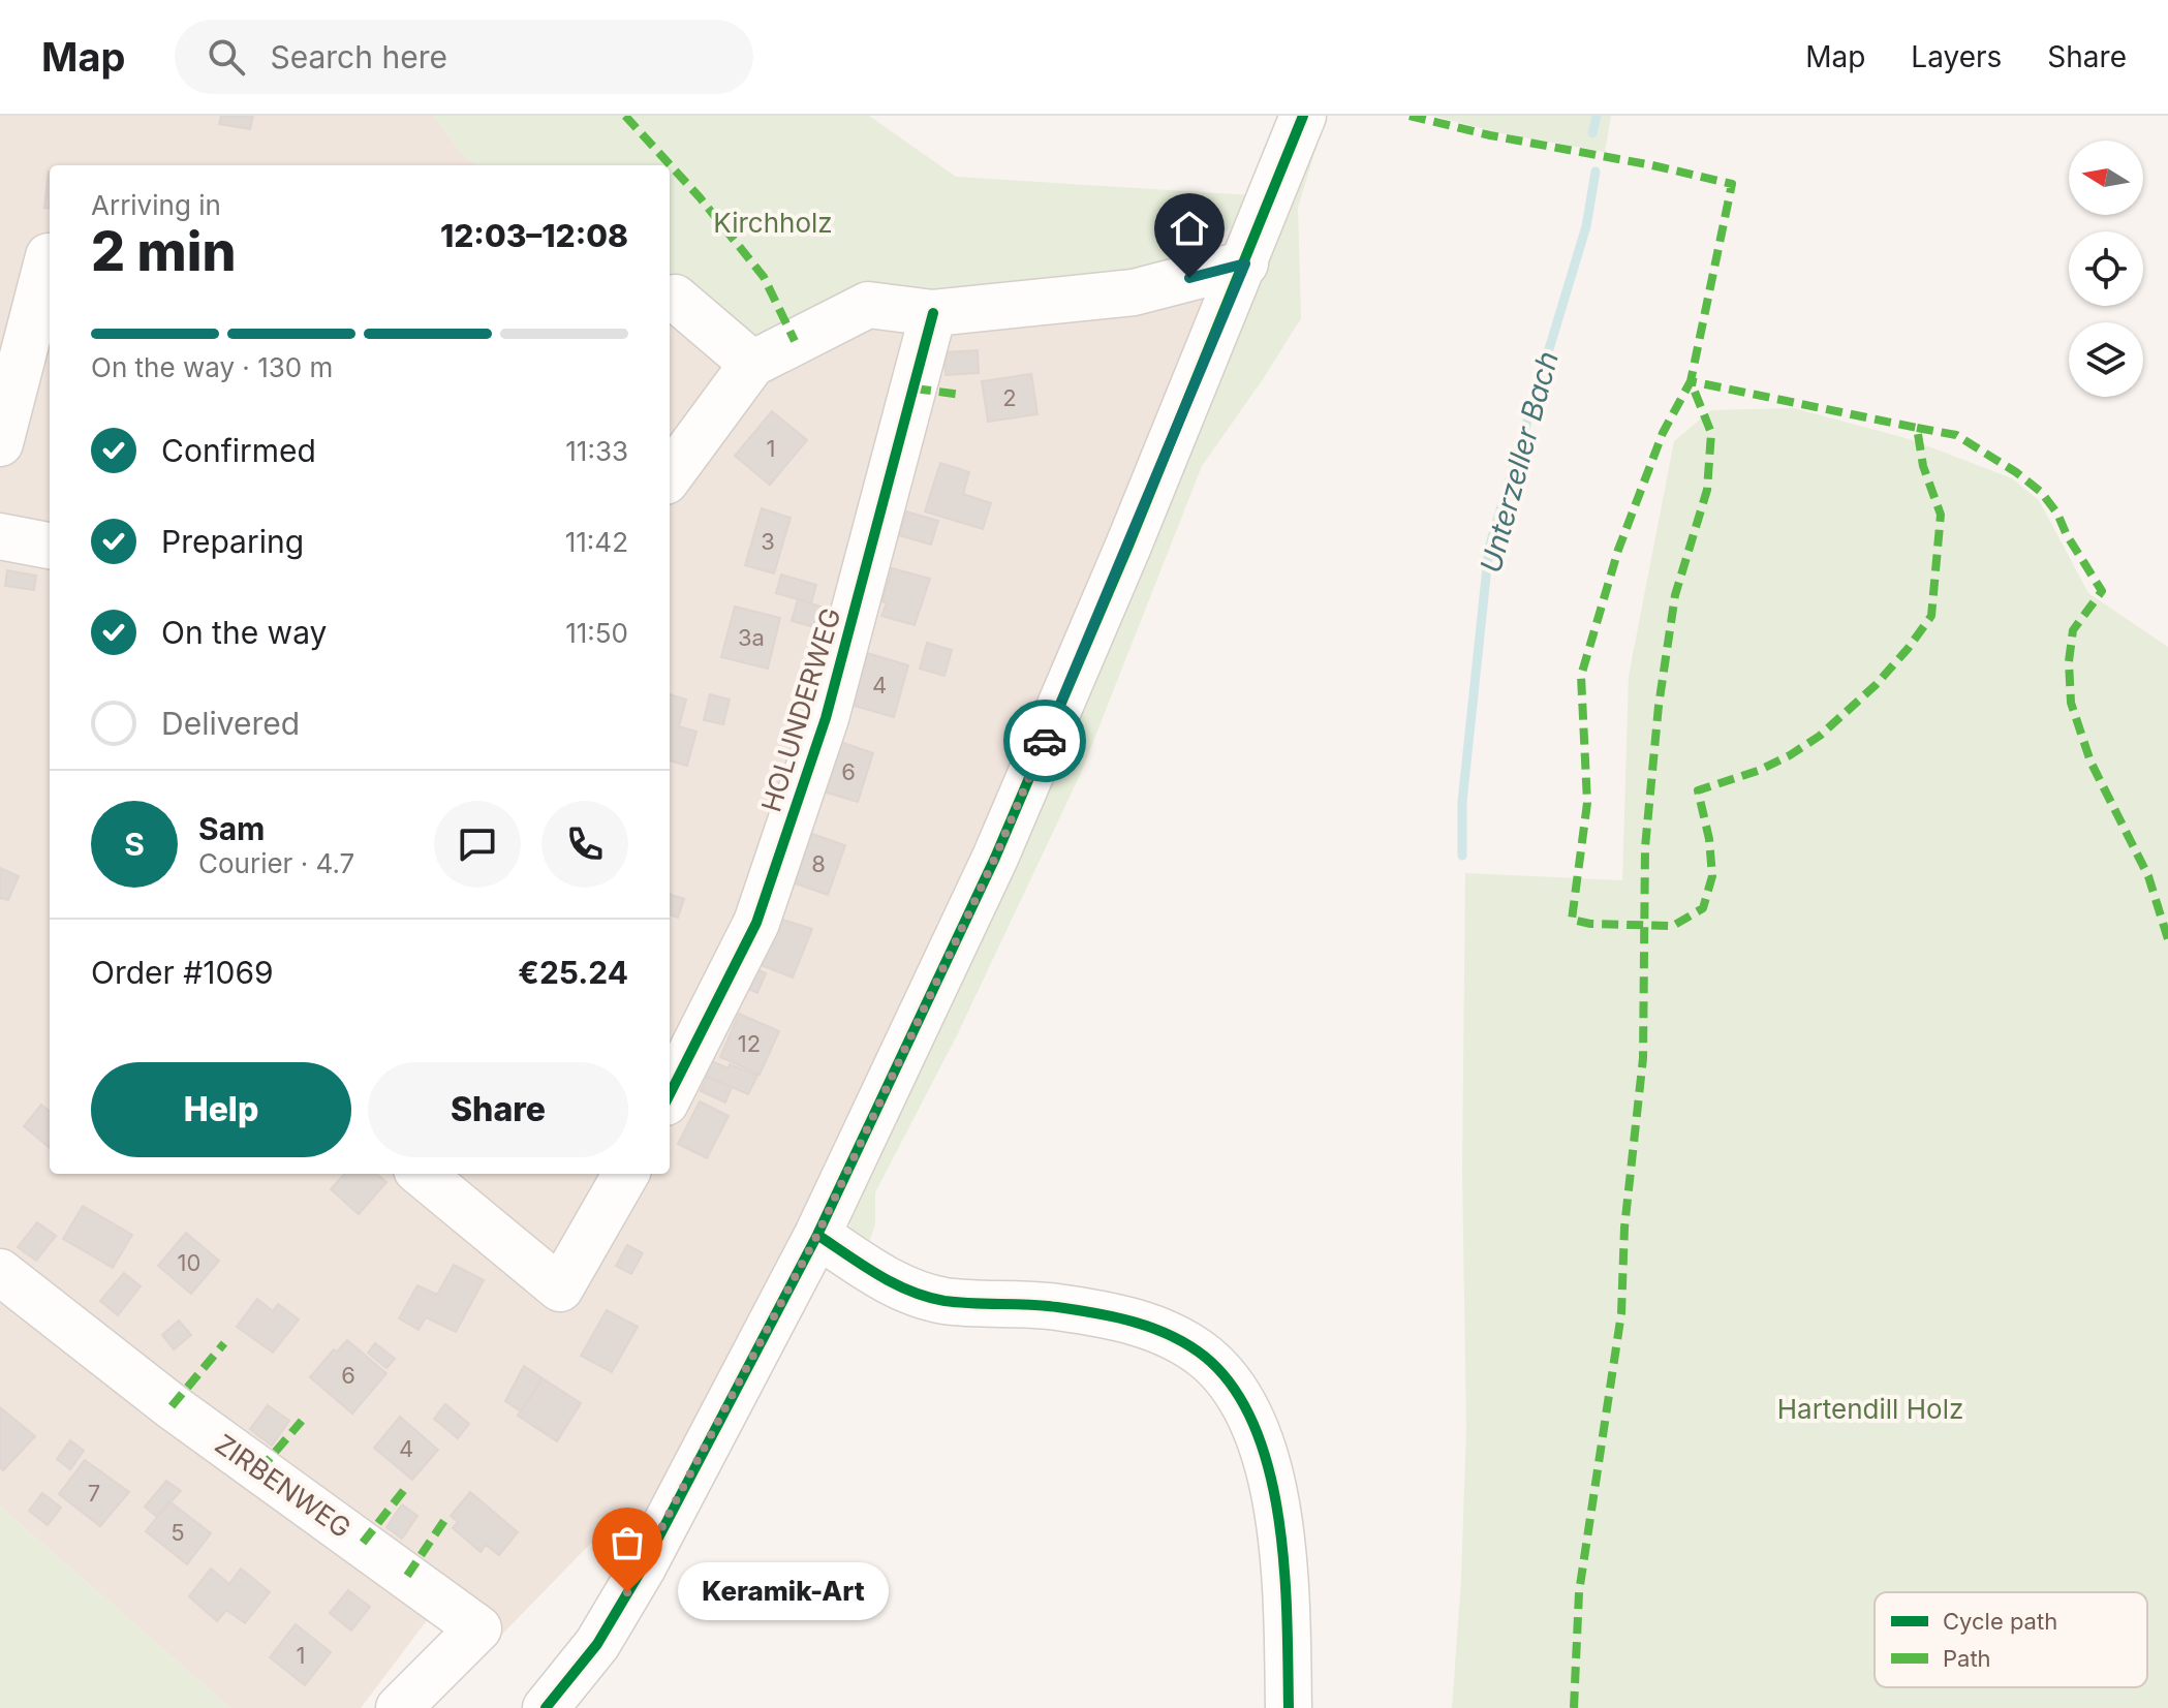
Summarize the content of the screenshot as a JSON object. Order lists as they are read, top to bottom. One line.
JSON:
{"streets":{"street":["HOLUNDERWEG","ZIRBENWEG"]},"water":["Unterzeller Bach"],"parks":["Kirchholz","Hartendill Holz"],"places":["Keramik-Art"],"house_numbers":["2","1","3","3a","4","6","8","12","10","6","4","7","5","1"],"legend":["Cycle path","Path"],"north":"left","page":{"header":"Map","search":"Search here","nav":["Map","Layers","Share"],"heading":["2 min","Arriving in","12:03–12:08"],"panel":["Sam","Courier · 4.7","Order #1069","€25.24"],"bar":"On the way · 130 m","list":[["Confirmed","11:33"],["Preparing","11:42"],["On the way","11:50"],"Delivered"],"round":"S","buttons":["Help","Share"],"bubble":"Keramik-Art"}}
